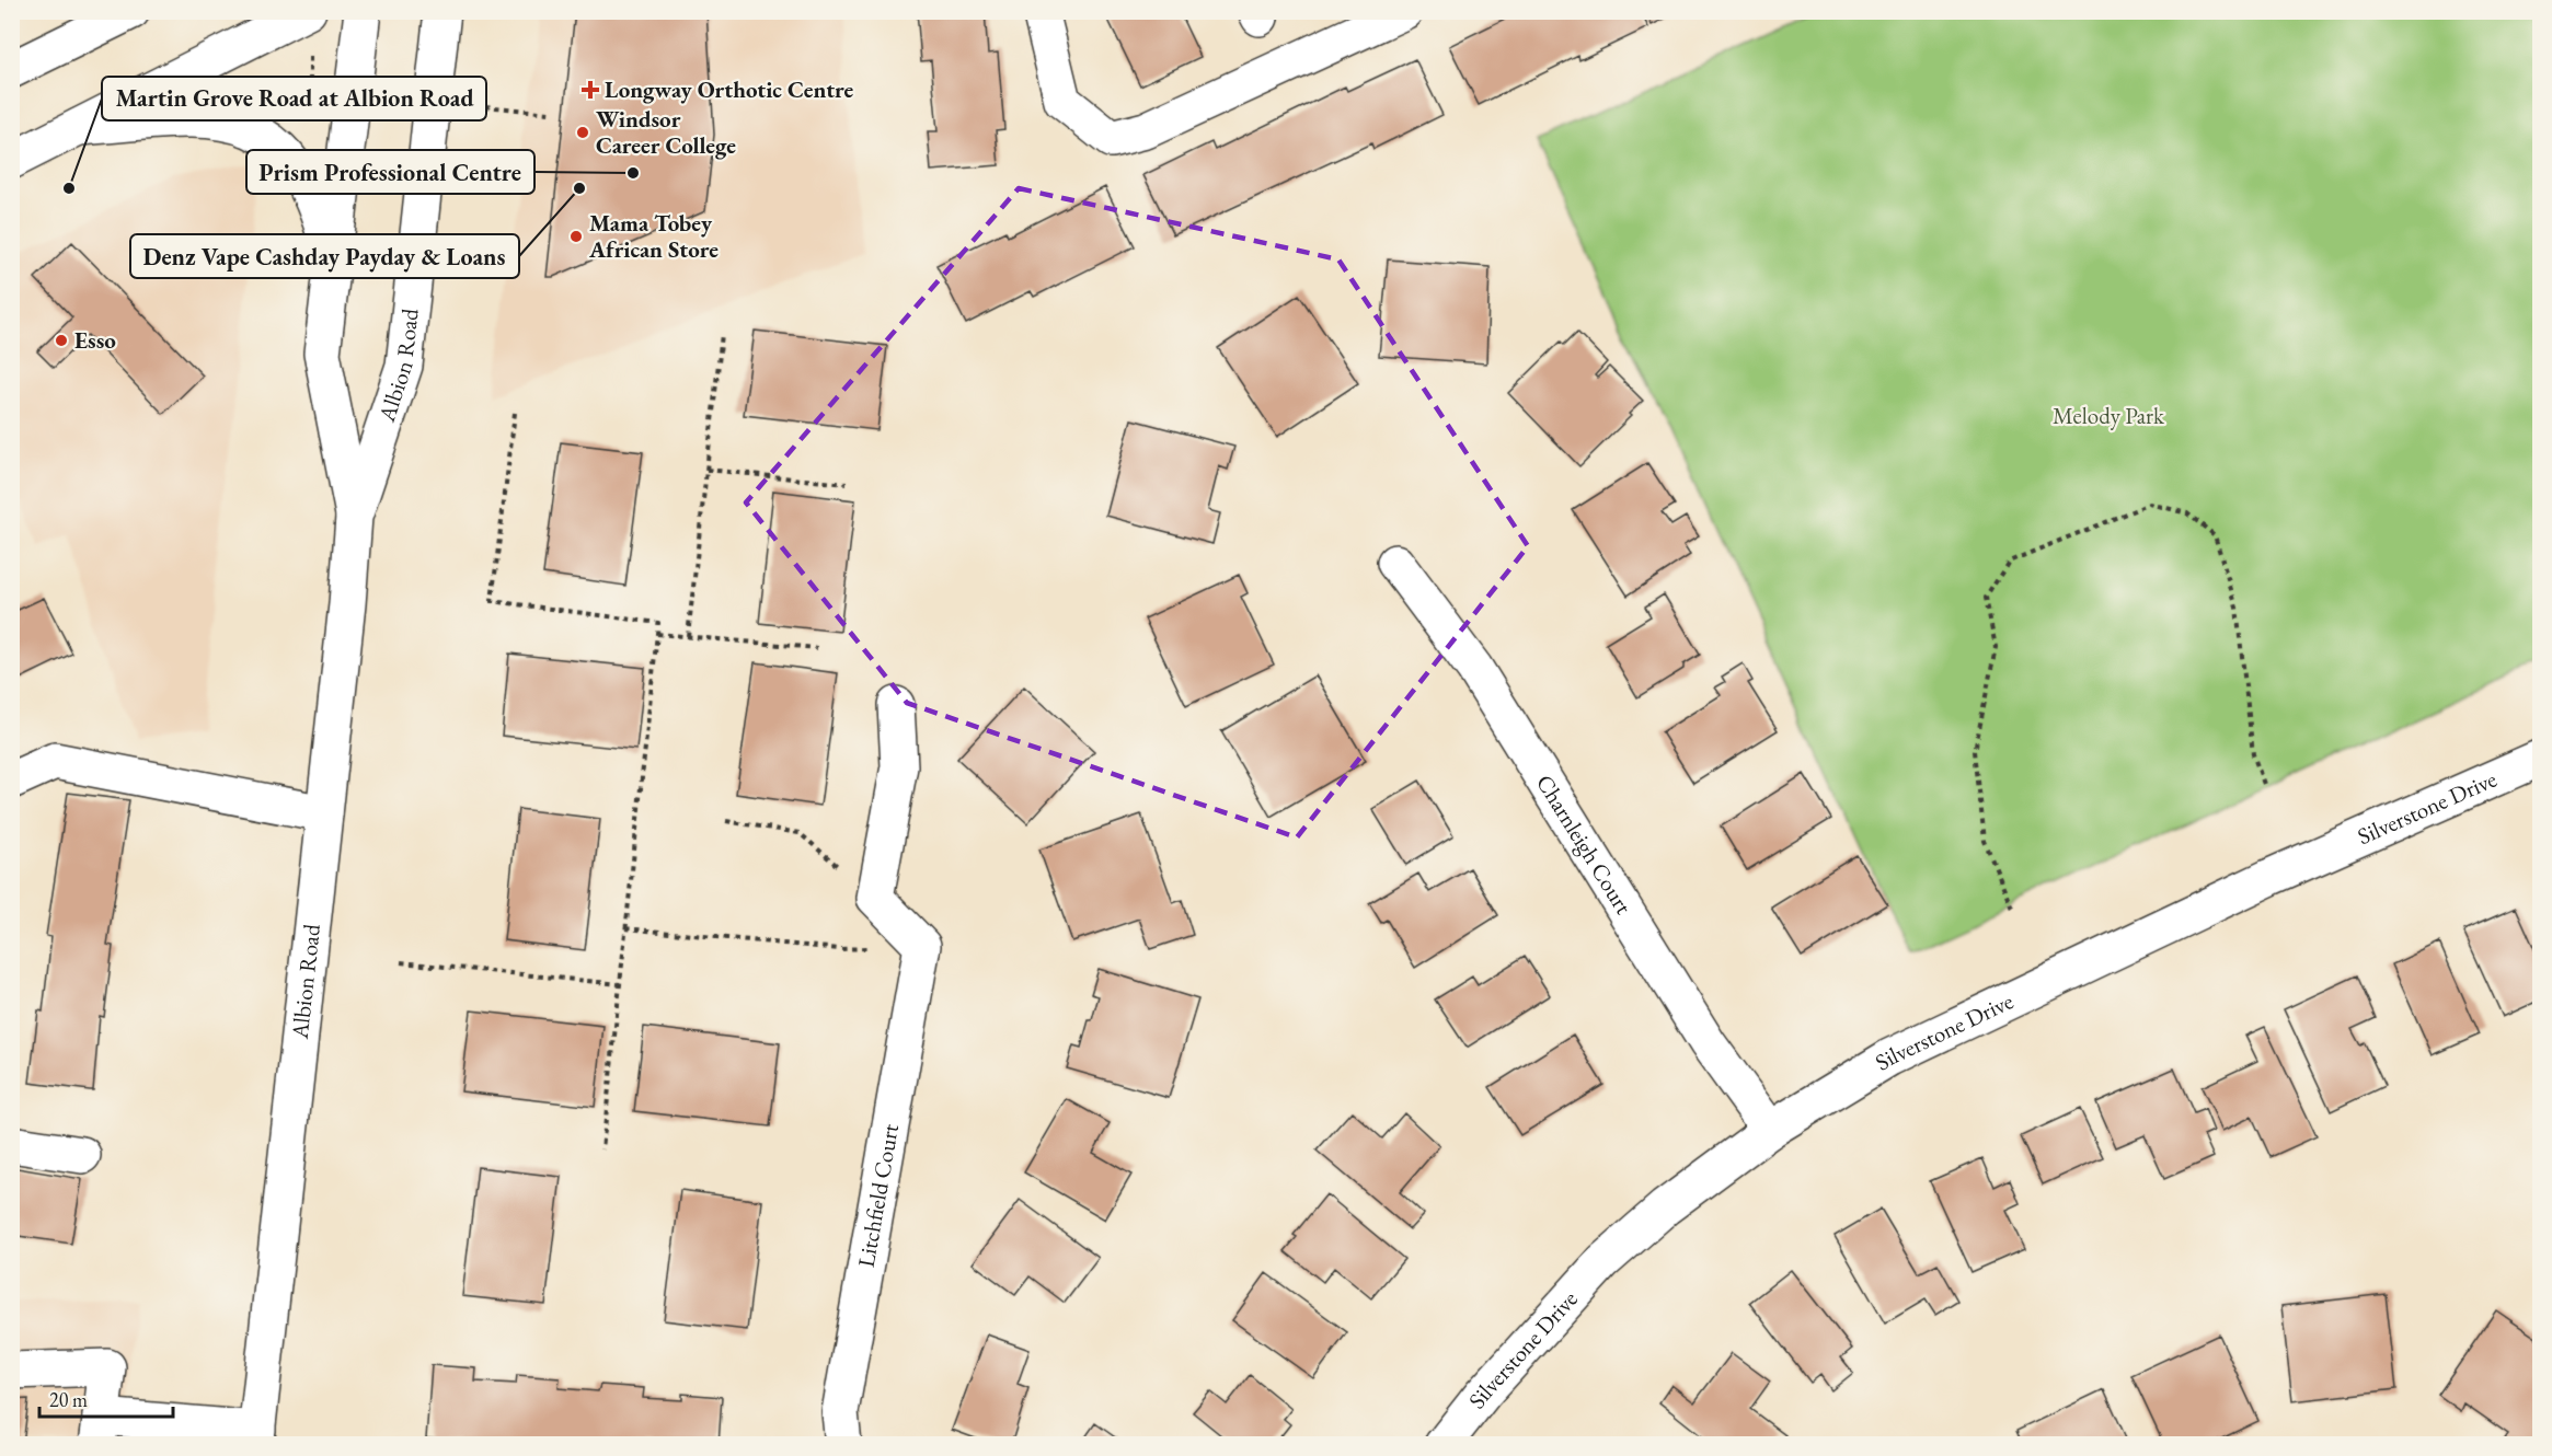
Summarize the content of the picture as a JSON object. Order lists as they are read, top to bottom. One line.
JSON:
{"streets":{"main road":["Albion Road","Silverstone Drive","Charnleigh Court","Litchfield Court"]},"crossings":[["Silverstone Drive","Charnleigh Court"]],"parks":["Melody Park"],"places":{"health":["Longway Orthotic Centre"],"other":["Windsor Career College","Prism Professional Centre","Martin Grove Road at Albion Road","Denz Vape Cashday Payday & Loans","Mama Tobey African Store","Esso"]},"scale_bar":"20 m"}
